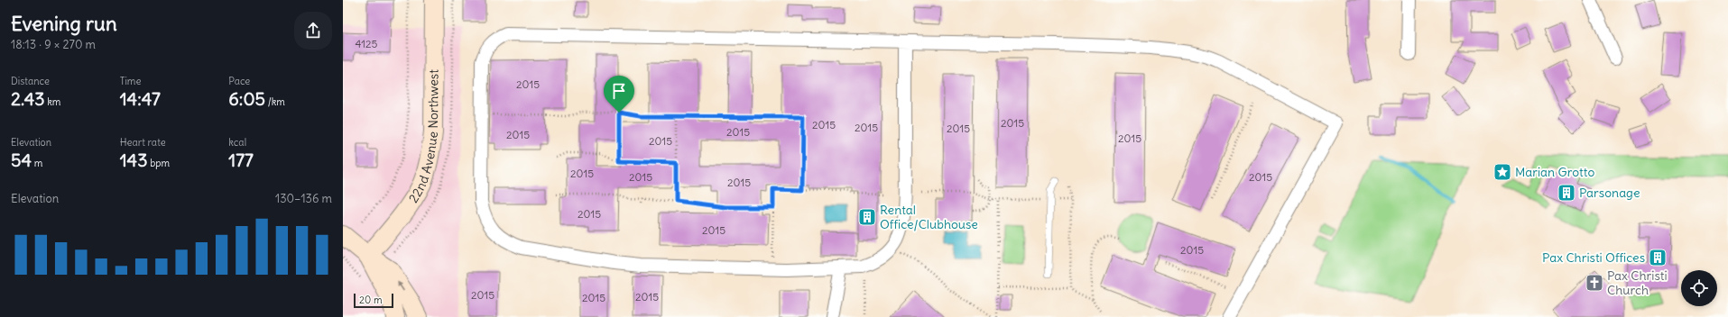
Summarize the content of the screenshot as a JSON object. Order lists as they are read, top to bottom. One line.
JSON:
{"streets":{"street":["22nd Avenue Northwest"]},"places":{"place":["Marian Grotto"],"building":["Parsonage","Rental Office/Clubhouse","Pax Christi Offices"],"church":["Pax Christi Church"]},"house_numbers":["4125","2015","2015","2015","2015","2015","2015","2015","2015","2015","2015","2015","2015","2015","2015","2015","2015","2015","2015","2015"],"scale_bar":"20 m","page":{"heading":["Evening run","18:13 · 9 × 270 m"],"stats":[["Distance","2.43 km"],["Time","14:47"],["Pace","6:05 /km"],["Elevation","54 m"],["Heart rate","143 bpm"],["kcal","177"]],"chart":["Elevation","130–136 m"],"scale":"20 m"}}
